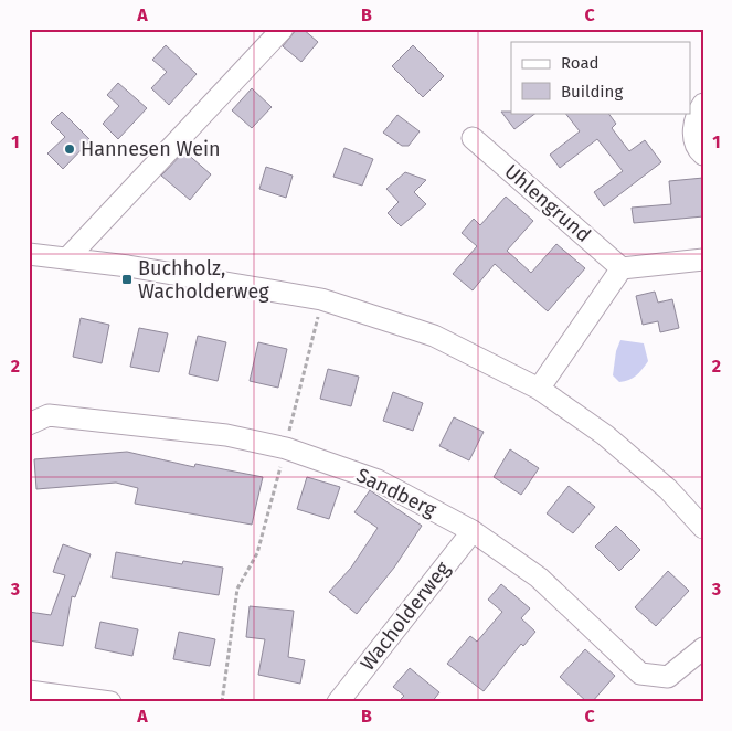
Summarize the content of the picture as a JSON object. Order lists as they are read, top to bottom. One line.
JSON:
{"streets":{"street":["Uhlengrund","Sandberg","Wacholderweg"]},"crossings":[["Sandberg","Wacholderweg"]],"places":{"other":["Hannesen Wein"],"transit":["Buchholz, Wacholderweg"]},"legend":["Road","Building"],"grid":{"columns":["A","B","C"],"rows":["1","2","3"]}}
